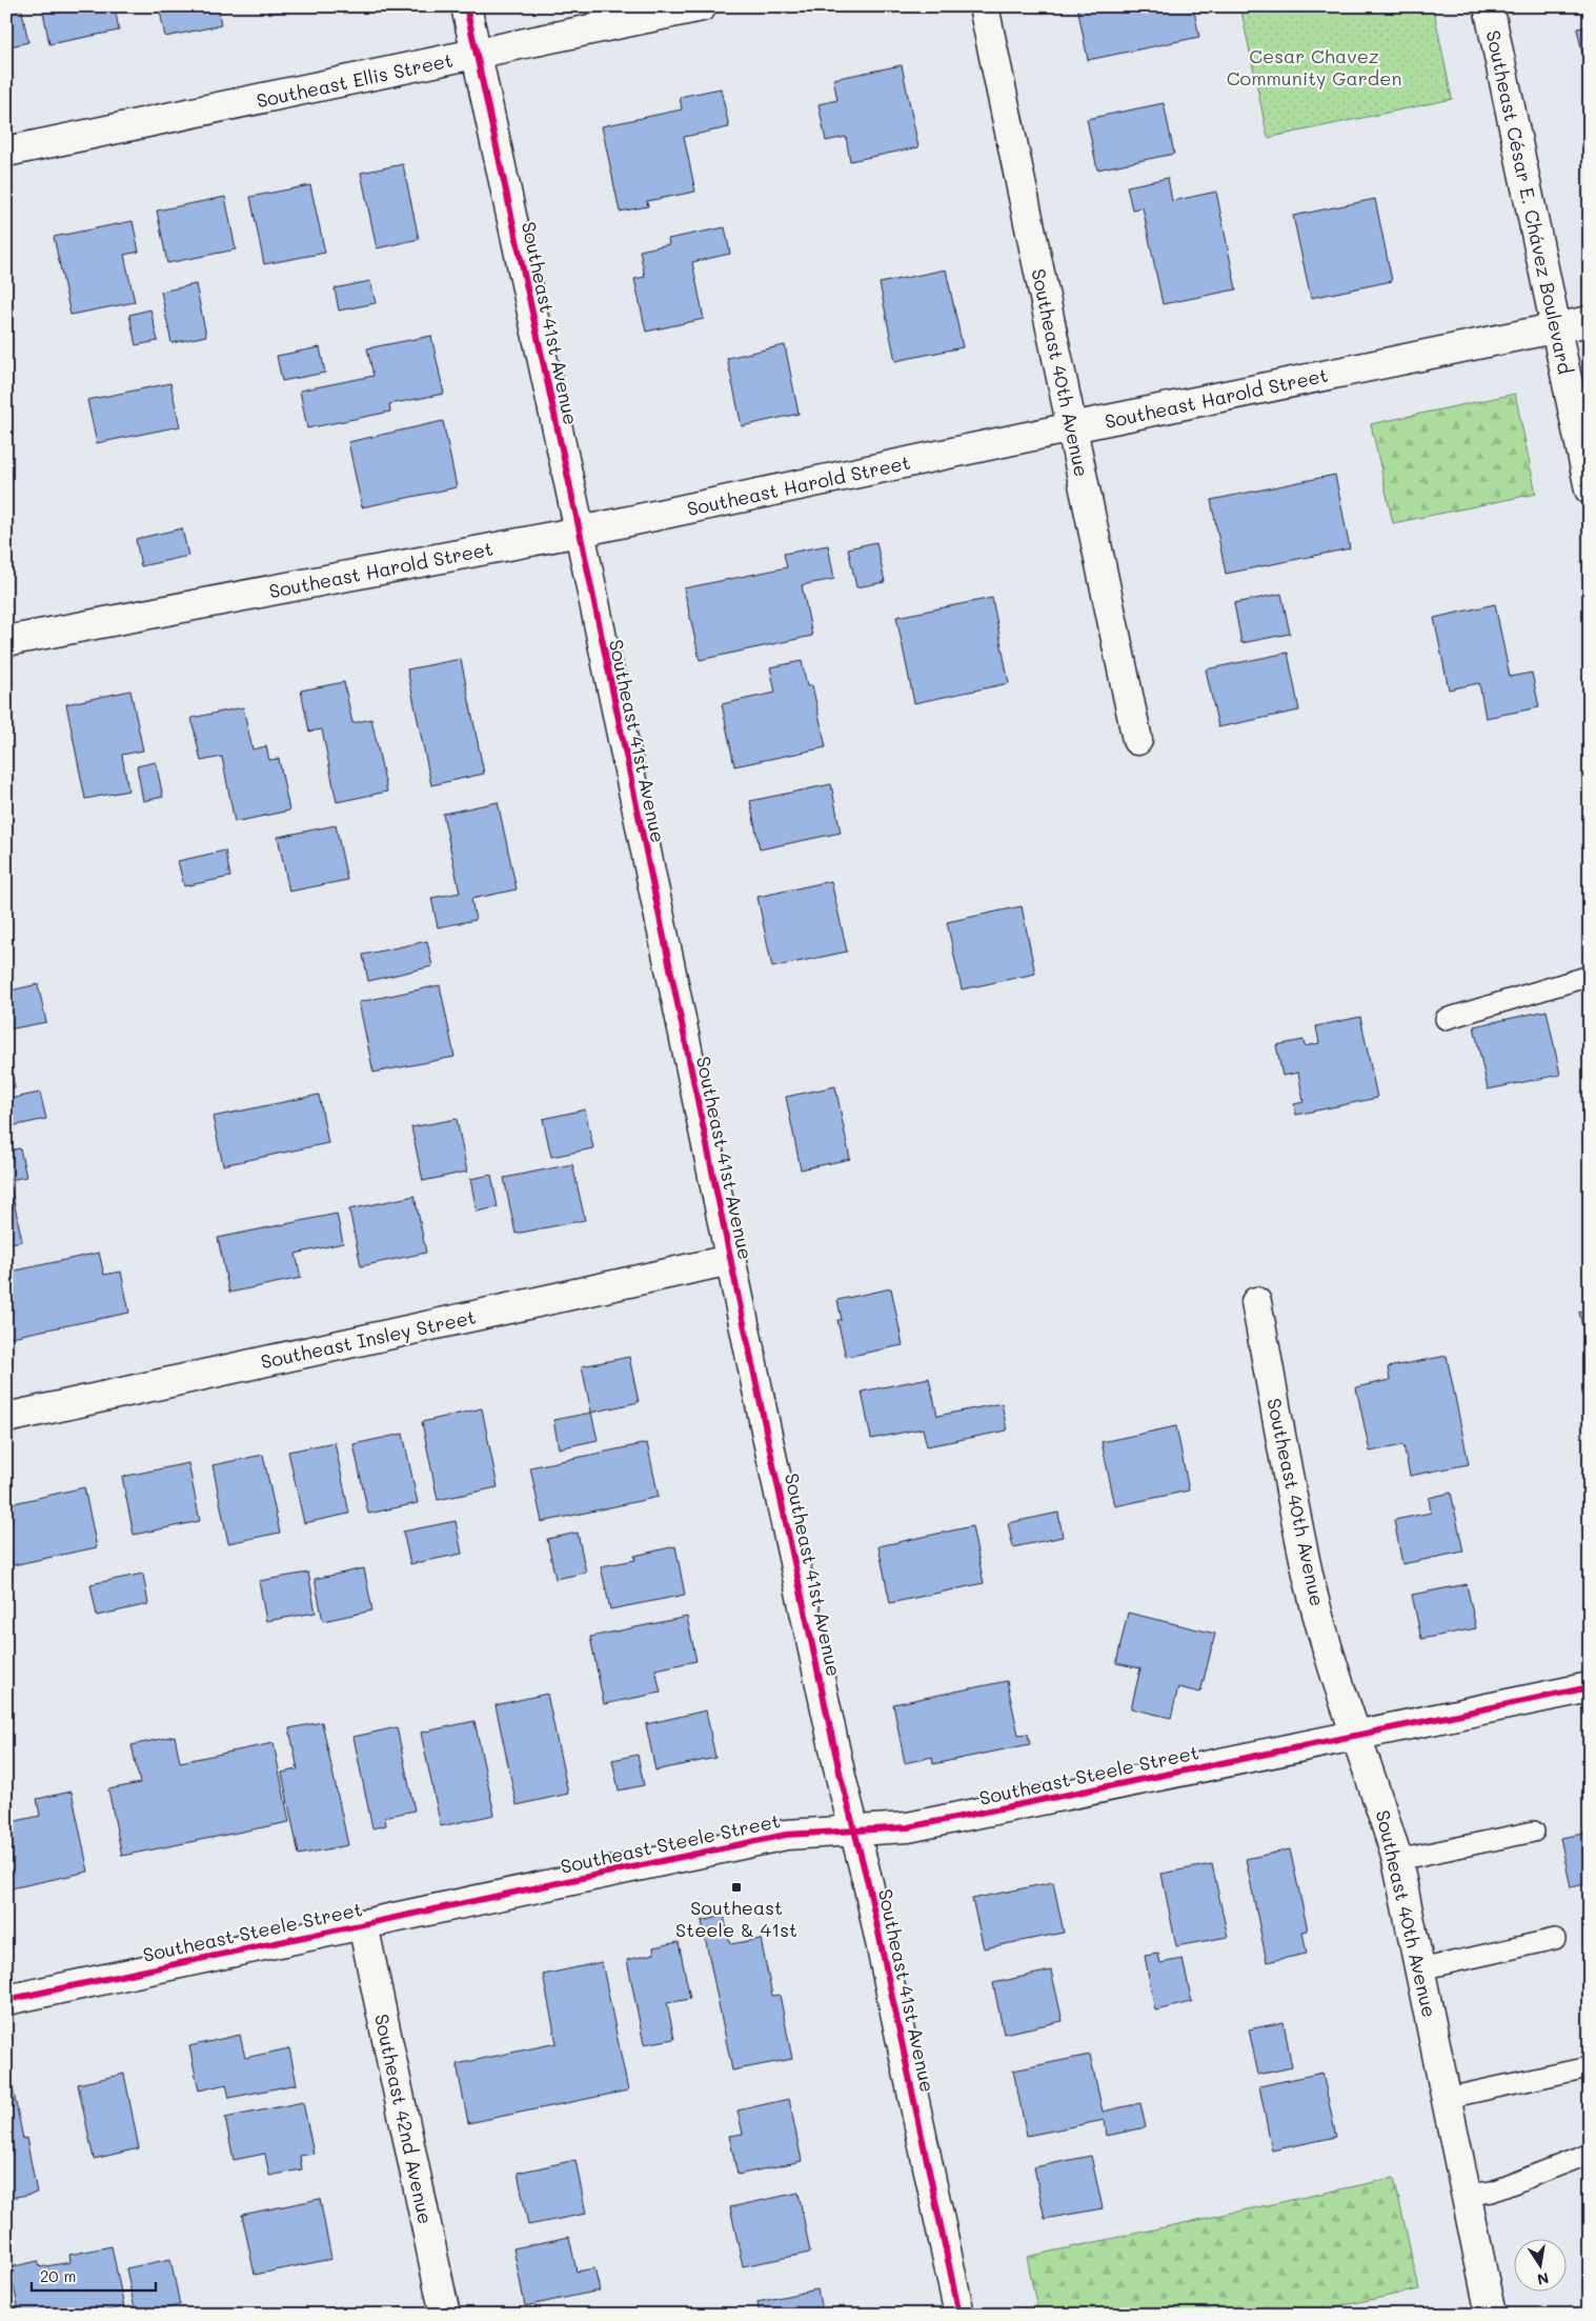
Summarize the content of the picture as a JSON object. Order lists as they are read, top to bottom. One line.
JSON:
{"streets":{"street":["Southeast Ellis Street","Southeast César E. Chávez Boulevard","Southeast 41st Avenue","Southeast 40th Avenue","Southeast Harold Street","Southeast Insley Street","Southeast Steele Street","Southeast 42nd Avenue"]},"crossings":[["Southeast Ellis Street","Southeast 41st Avenue"],["Southeast César E. Chávez Boulevard","Southeast Harold Street"],["Southeast 41st Avenue","Southeast Harold Street"],["Southeast 41st Avenue","Southeast Insley Street"],["Southeast 41st Avenue","Southeast Steele Street"],["Southeast 40th Avenue","Southeast Harold Street"],["Southeast 40th Avenue","Southeast Steele Street"],["Southeast Steele Street","Southeast 42nd Avenue"]],"parks":["Cesar Chavez Community Garden"],"places":{"transit":["Southeast Steele & 41st"]},"scale_bar":"20 m","north":"bottom"}
